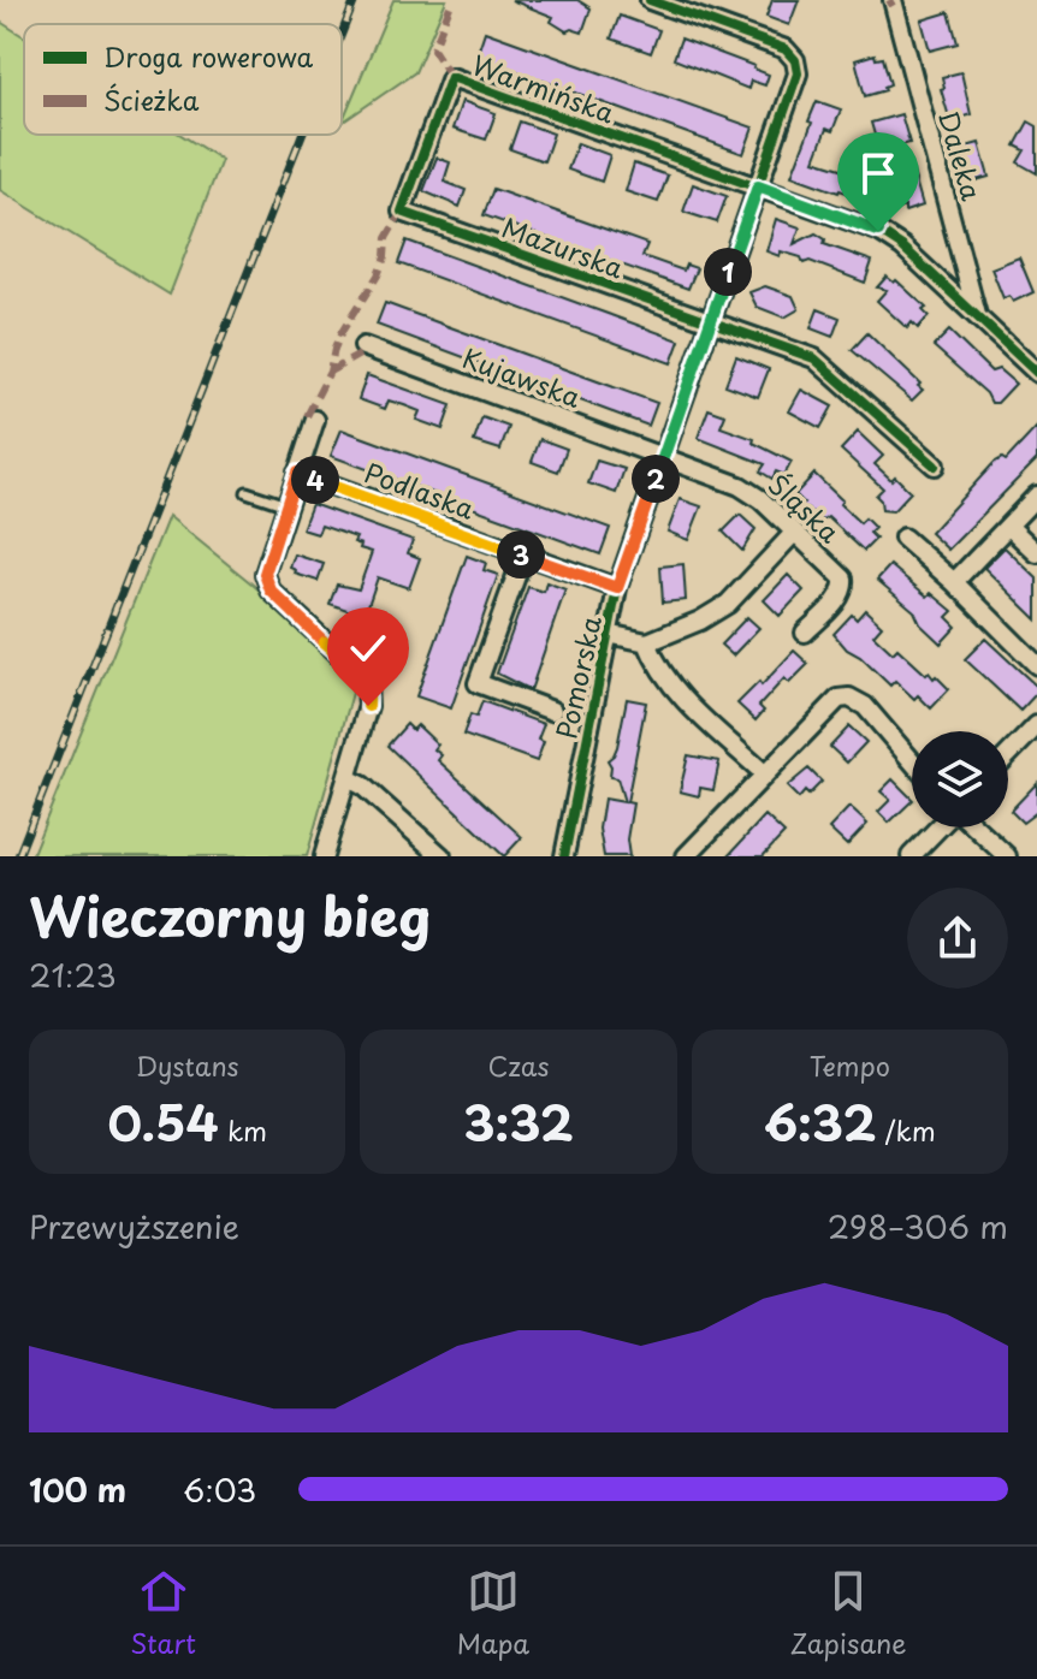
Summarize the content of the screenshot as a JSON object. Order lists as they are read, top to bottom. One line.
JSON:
{"streets":{"street":["Warmińska","Daleka","Mazurska","Kujawska","Podlaska","Śląska","Pomorska"]},"crossings":[["Warmińska","Mazurska"],["Warmińska","Pomorska"],["Mazurska","Pomorska"],["Kujawska","Śląska"],["Kujawska","Pomorska"],["Podlaska","Pomorska"],["Śląska","Pomorska"]],"legend":["Droga rowerowa","Ścieżka"],"page":{"pins":["1","2","4","3"],"heading":["Wieczorny bieg","21:23"],"stats":[["Dystans","0.54 km"],["Czas","3:32"],["Tempo","6:32 /km"]],"chart":["Przewyższenie","298–306 m"],"list":[{"name":"100 m","note":"6:03"}],"tabs":["Start","Mapa","Zapisane"]}}
